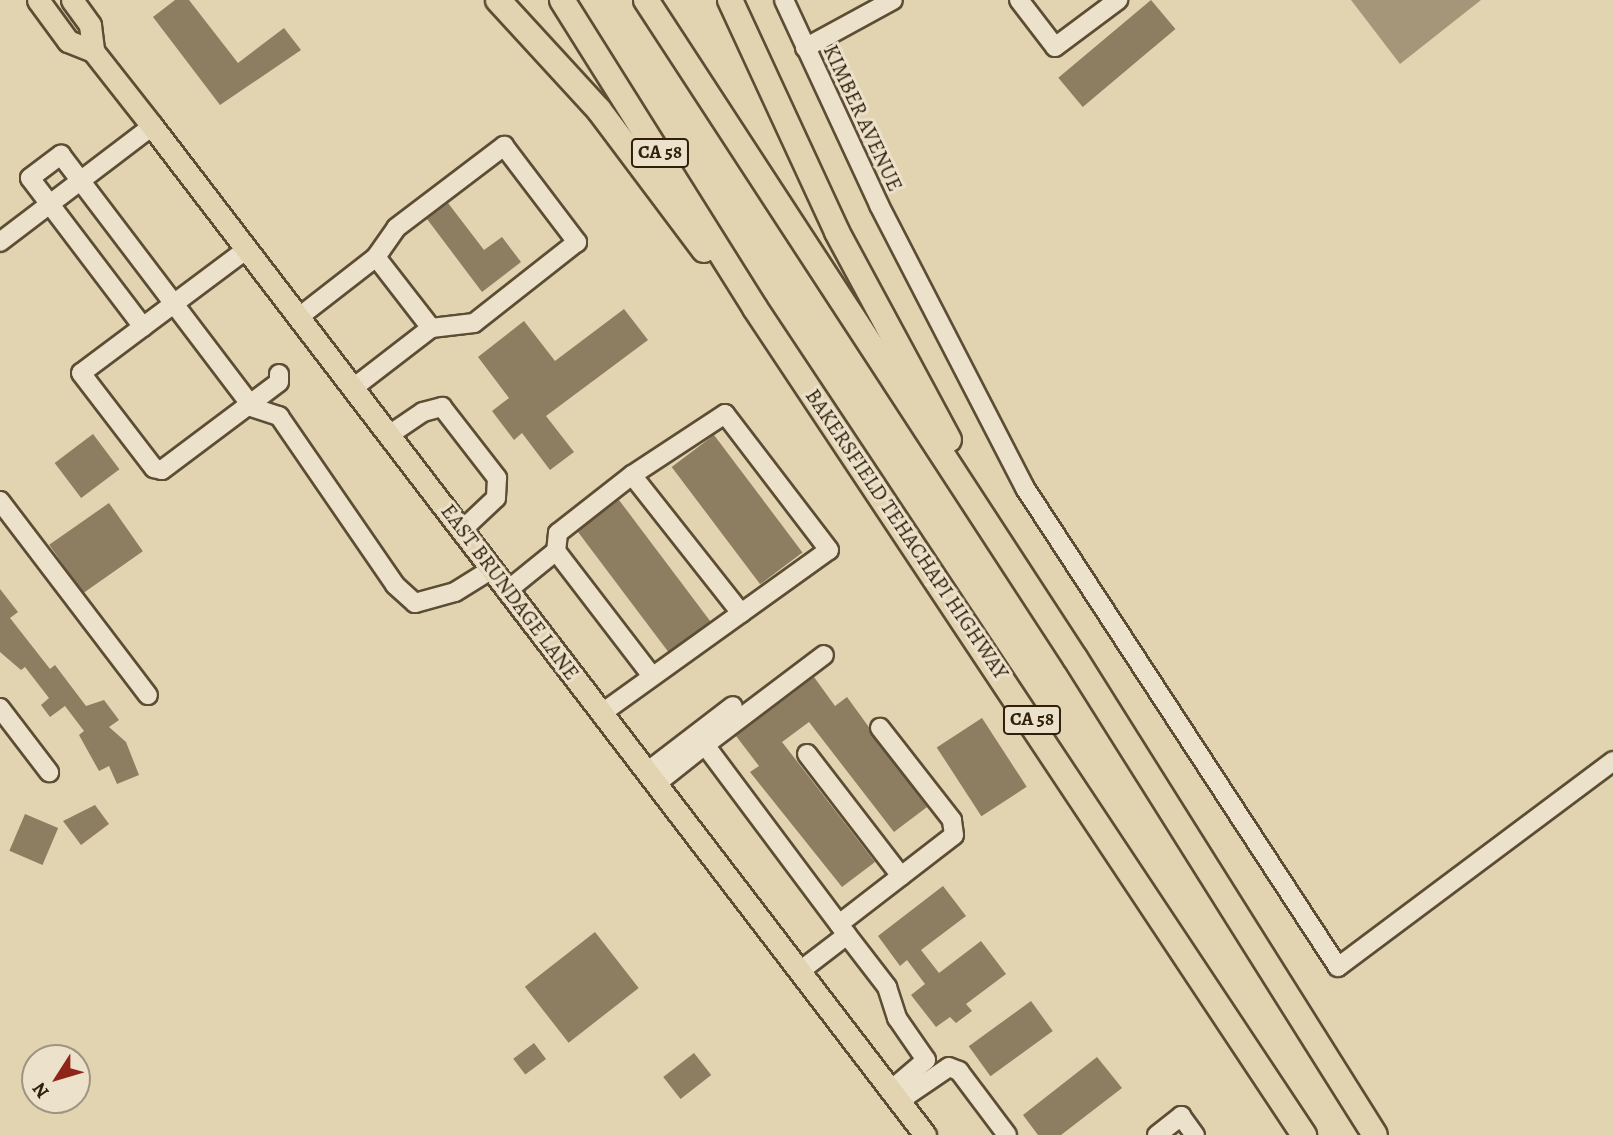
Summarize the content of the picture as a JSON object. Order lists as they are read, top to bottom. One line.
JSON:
{"streets":{"highway":["CA 58","BAKERSFIELD TEHACHAPI HIGHWAY"],"main road":["EAST BRUNDAGE LANE"],"street":["KIMBER AVENUE"]},"north":"bottom left"}
